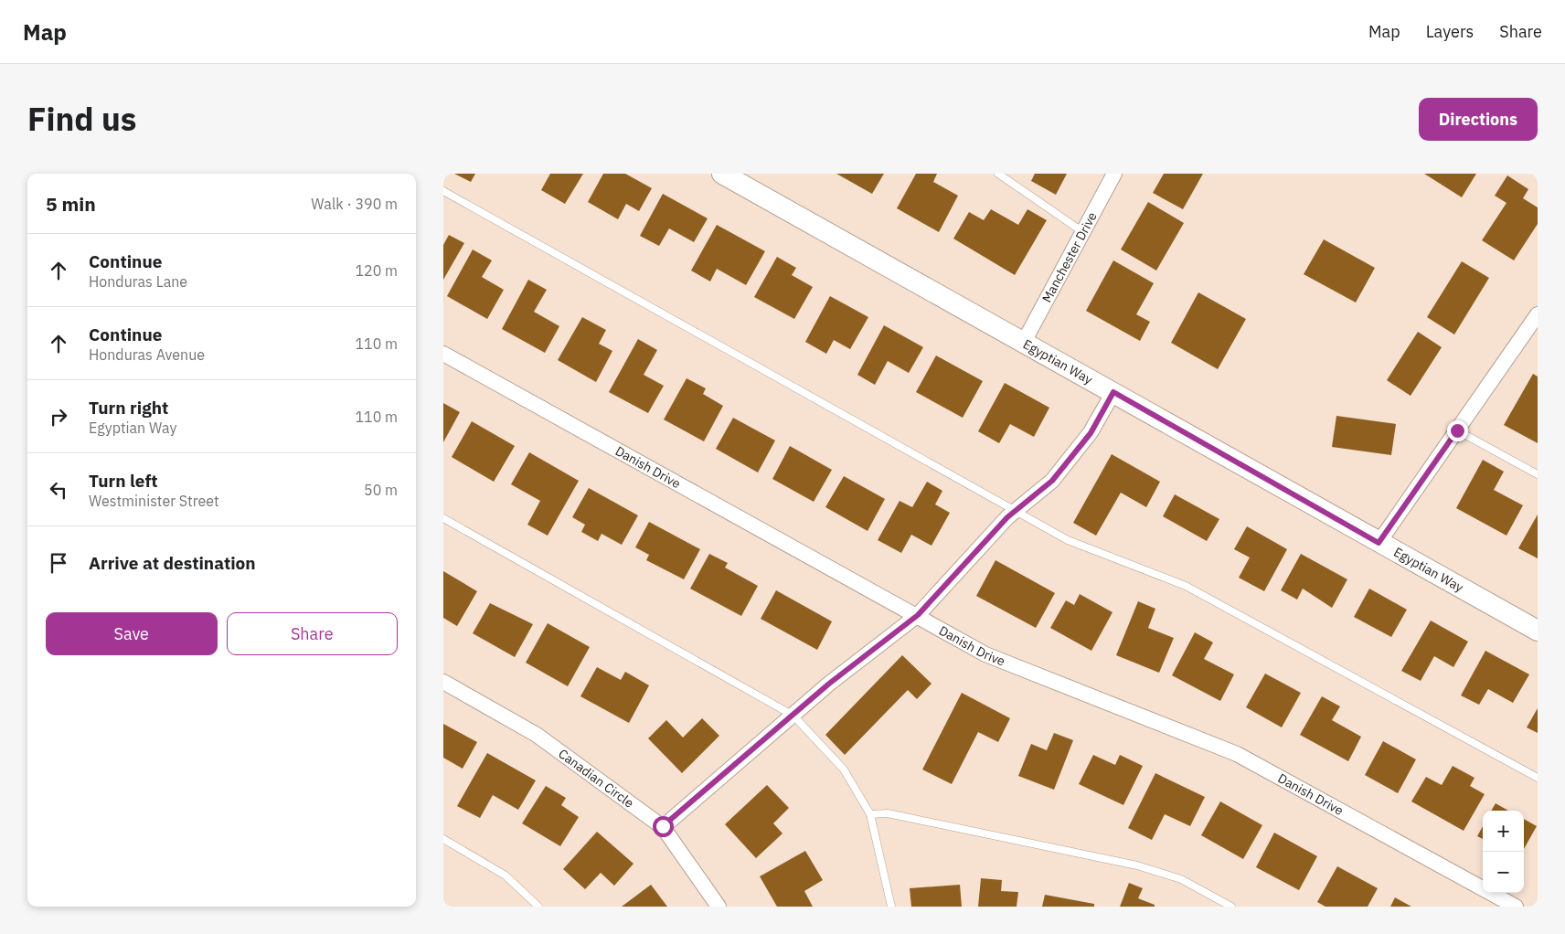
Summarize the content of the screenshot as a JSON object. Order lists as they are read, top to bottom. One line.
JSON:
{"streets":{"street":["Manchester Drive","Egyptian Way","Danish Drive","Canadian Circle"]},"crossings":[["Manchester Drive","Egyptian Way"]],"page":{"header":"Map","nav":["Map","Layers","Share"],"title":"Find us","buttons":["Directions",["Save","Share"]],"heading":["5 min","Walk · 390 m"],"list":[["Continue","Honduras Lane","120 m"],["Continue","Honduras Avenue","110 m"],["Turn right","Egyptian Way","110 m"],["Turn left","Westminister Street","50 m"],"Arrive at destination"],"map_buttons":["+","−"]}}
